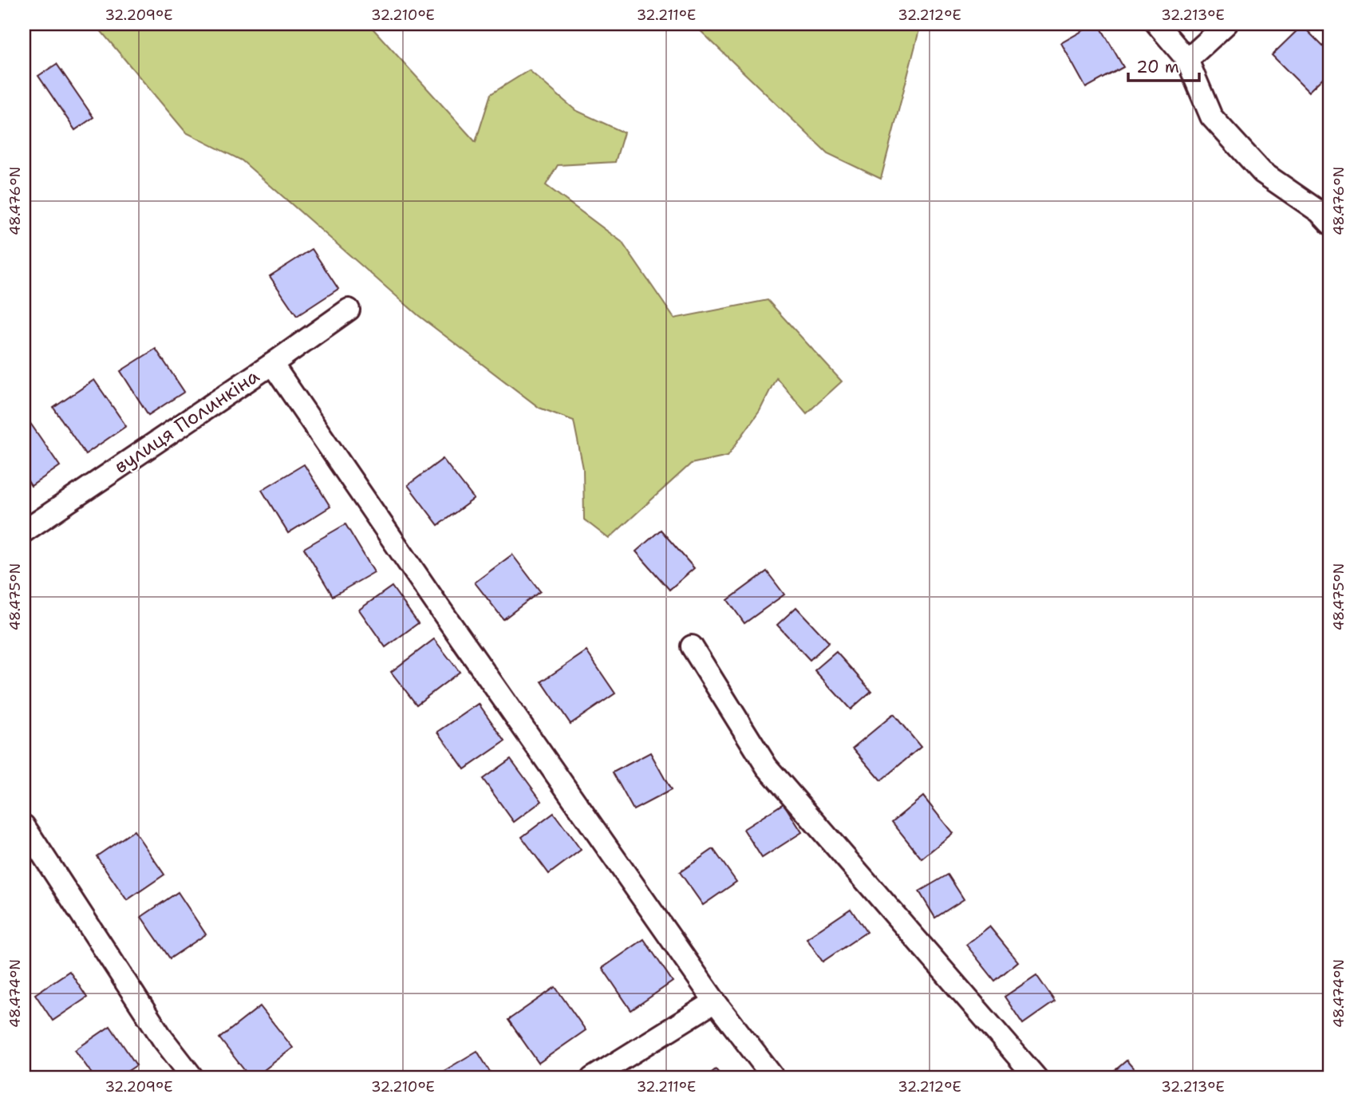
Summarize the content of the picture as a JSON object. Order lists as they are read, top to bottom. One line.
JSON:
{"streets":{"street":["вулиця Полинкіна"]},"scale_bar":"20 m","coordinates":["32.209°E","32.210°E","32.211°E","32.212°E","32.213°E","48.476°N","48.475°N","48.474°N"]}
